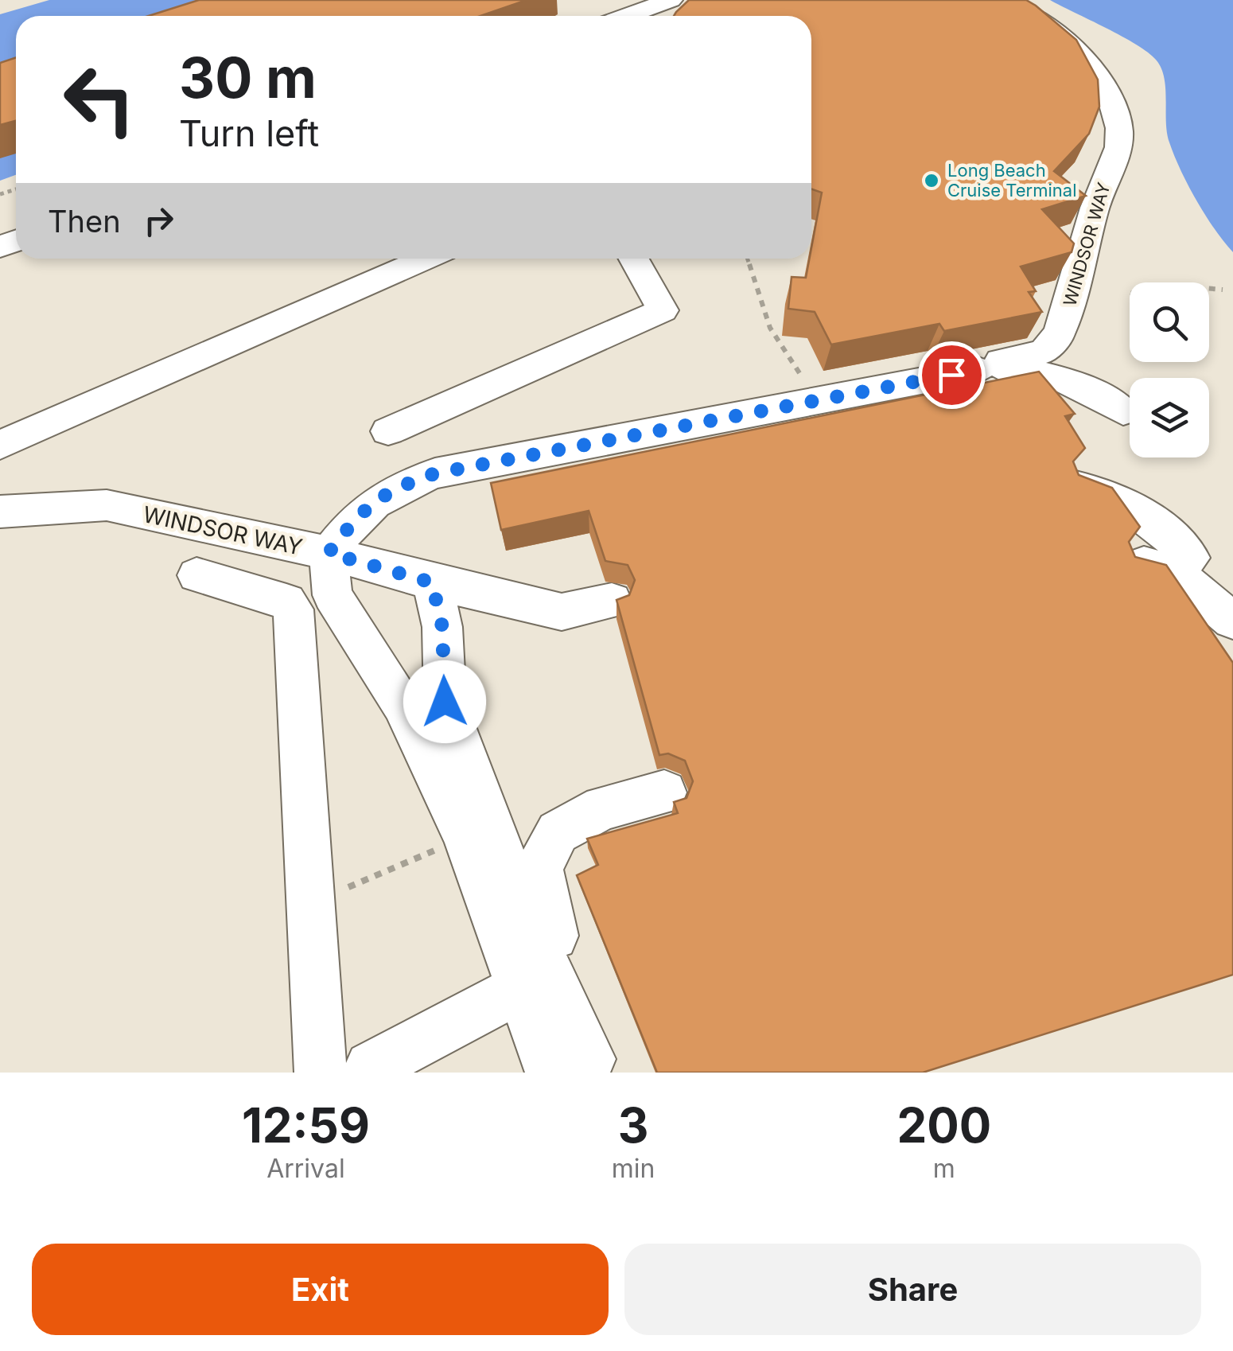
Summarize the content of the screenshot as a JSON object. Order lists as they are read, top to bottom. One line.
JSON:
{"streets":{"street":["WINDSOR WAY"]},"places":["Long Beach Cruise Terminal"],"page":{"turn":["30 m","Turn left"],"then":"Then","eta":["12:59","Arrival","3","min","200","m"],"buttons":["Exit","Share"]}}
